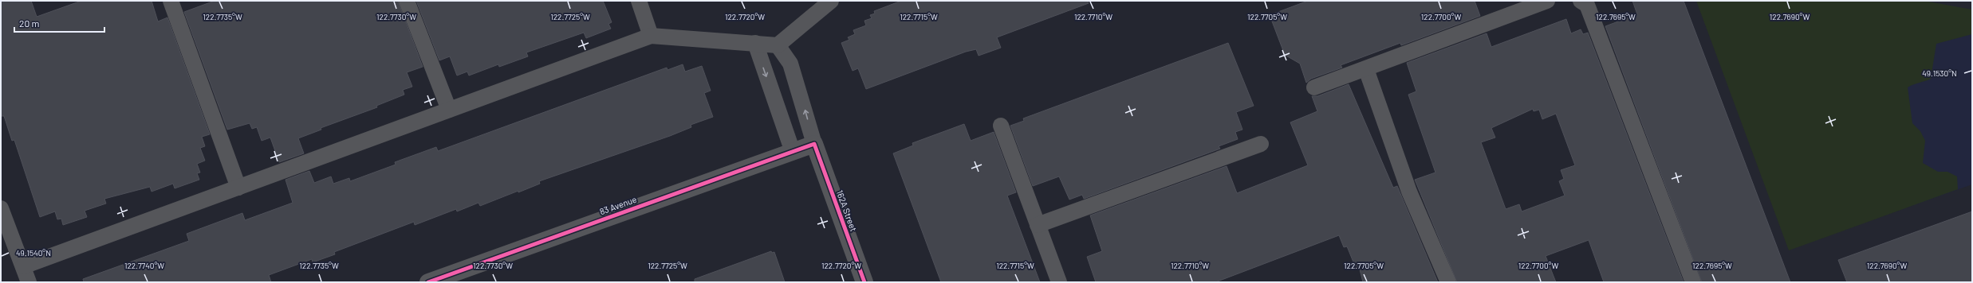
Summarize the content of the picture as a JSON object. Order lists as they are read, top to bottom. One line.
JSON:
{"streets":{"street":["83 Avenue","162A Street"]},"crossings":[["83 Avenue","162A Street"]],"scale_bar":"20 m","coordinates":["122.7735°W","122.7730°W","122.7725°W","122.7720°W","122.7715°W","122.7710°W","122.7705°W","122.7700°W","122.7695°W","122.7690°W","49.1530°N","49.1540°N","122.7740°W"]}
